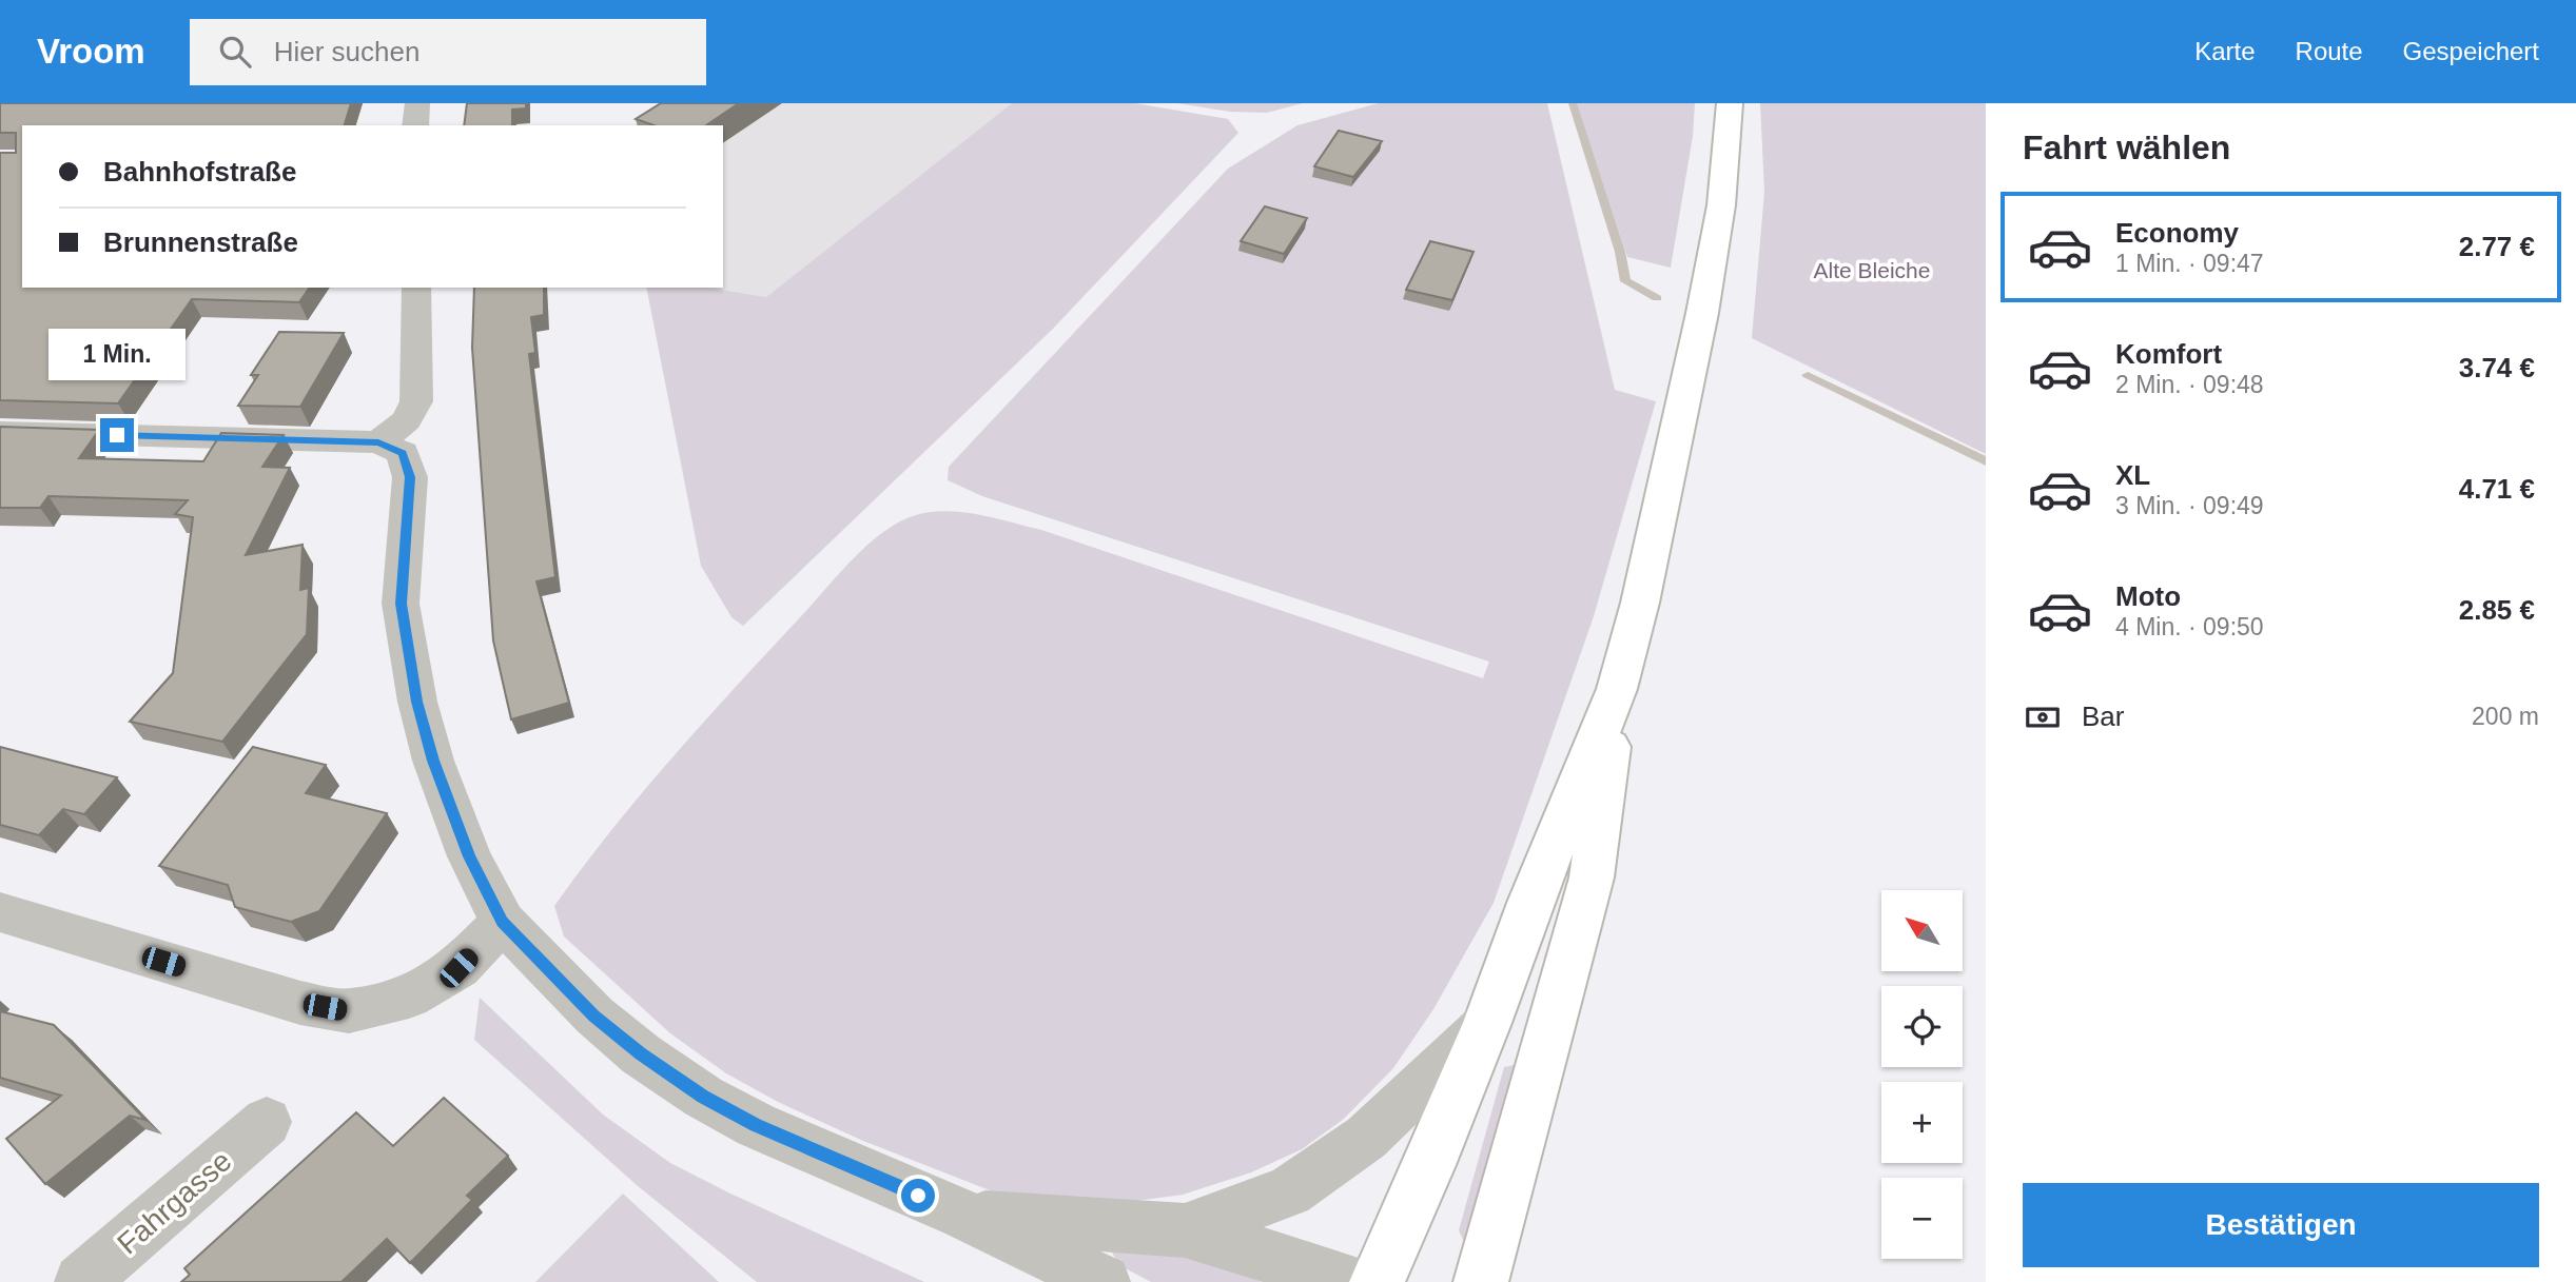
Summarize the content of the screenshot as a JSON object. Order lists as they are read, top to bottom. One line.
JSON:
{"streets":{"street":["Fahrgasse"]},"parks":["Alte Bleiche"],"north":"top left","page":{"header":"Vroom","search":"Hier suchen","nav":["Karte","Route","Gespeichert"],"heading":"Fahrt wählen","banner":["Bahnhofstraße","Brunnenstraße"],"list":[{"name":"Economy","note":"1 Min. · 09:47","value":"2.77 €"},{"name":"Komfort","note":"2 Min. · 09:48","value":"3.74 €"},{"name":"XL","note":"3 Min. · 09:49","value":"4.71 €"},{"name":"Moto","note":"4 Min. · 09:50","value":"2.85 €"}],"bubble":"1 Min.","pay":["Bar","200 m"],"map_buttons":["+","−"],"buttons":"Bestätigen"}}
